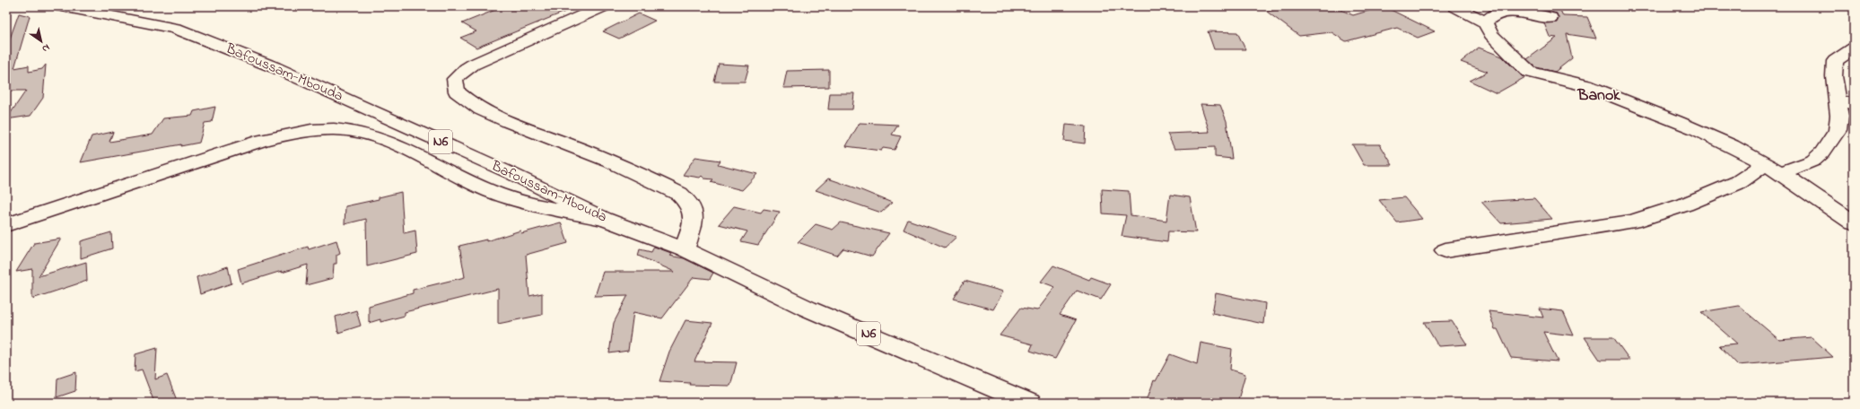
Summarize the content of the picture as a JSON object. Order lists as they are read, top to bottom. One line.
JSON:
{"streets":{"main road":["Bafoussam-Mbouda","N6"]},"districts":["Banok"],"north":"bottom right"}
